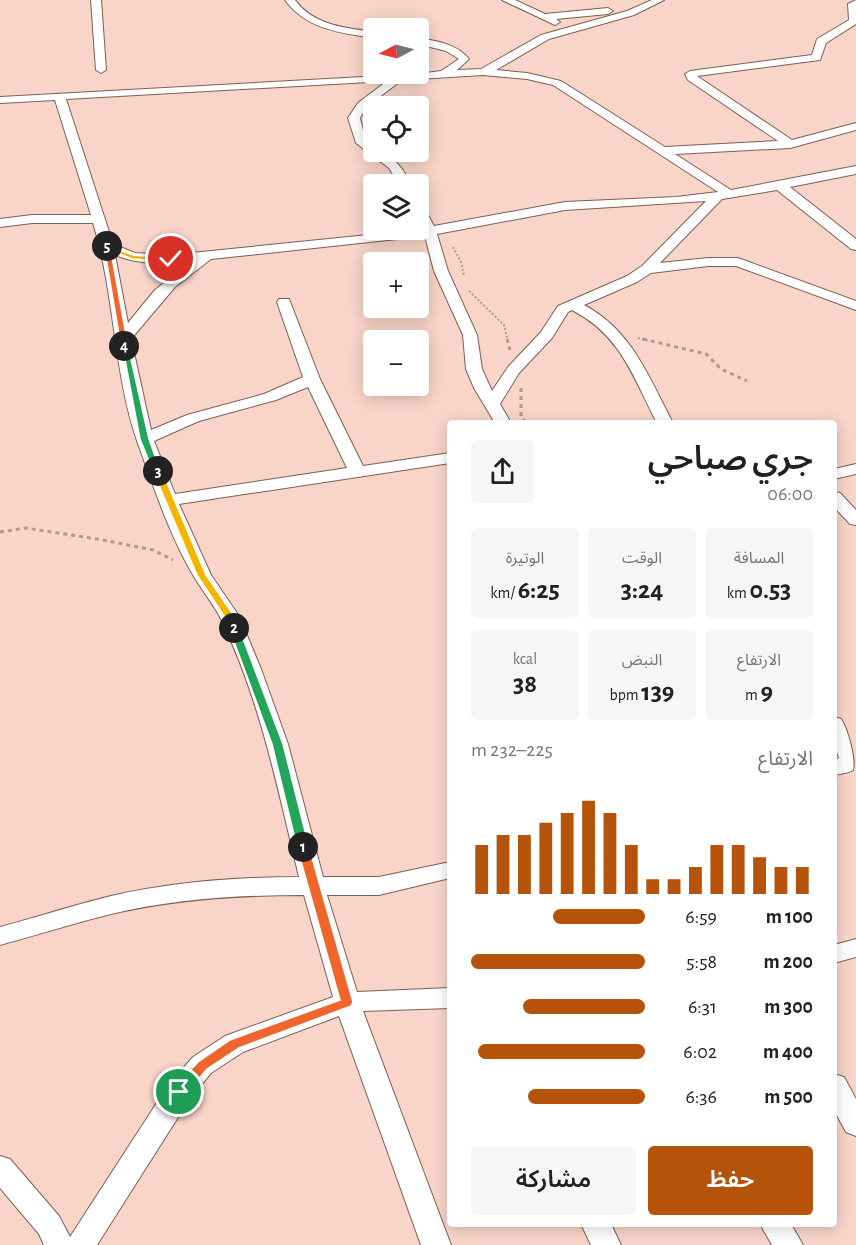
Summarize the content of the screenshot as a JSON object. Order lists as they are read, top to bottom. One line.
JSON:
{"north":"left","page":{"map_buttons":["+","−"],"pins":["5","4","3","2","1"],"heading":["جري صباحي","06:00"],"stats":[["المسافة","0.53 km"],["الوقت","3:24"],["الوتيرة","6:25 /km"],["الارتفاع","9 m"],["النبض","139 bpm"],["kcal","38"]],"chart":["الارتفاع","225–232 m"],"list":[{"name":"100 m","note":"6:59"},{"name":"200 m","note":"5:58"},{"name":"300 m","note":"6:31"},{"name":"400 m","note":"6:02"},{"name":"500 m","note":"6:36"}],"buttons":["حفظ","مشاركة"]}}
